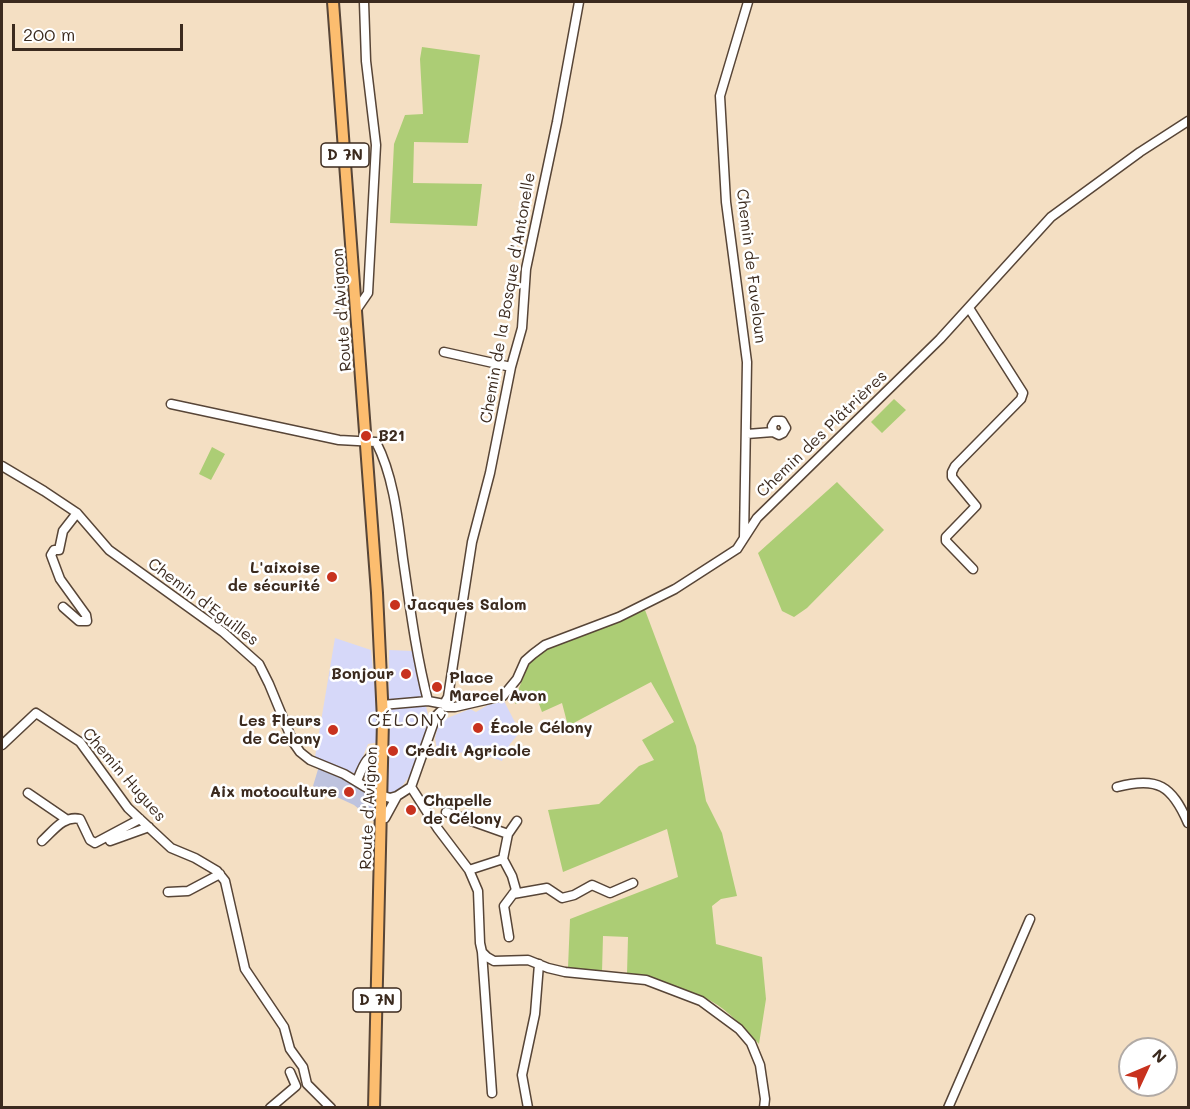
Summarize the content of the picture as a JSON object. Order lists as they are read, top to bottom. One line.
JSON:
{"streets":{"main road":["D 7N","Route d'Avignon"],"street":["Chemin de Faveloun","Chemin de la Bosque d'Antonelle","Chemin des Plâtrières","Chemin d'Eguilles","Chemin Hugues"]},"crossings":[["Chemin de Faveloun","Chemin des Plâtrières"],["Chemin de la Bosque d'Antonelle","Chemin des Plâtrières"],["Route d'Avignon","Chemin d'Eguilles"]],"districts":["CÉLONY"],"places":["B21","L'aixoise de sécurité","Jacques Salom","Bonjour","Place Marcel Avon","École Célony","Les Fleurs de Celony","Crédit Agricole","Aix motoculture","Chapelle de Célony"],"scale_bar":"200 m","north":"top right"}
